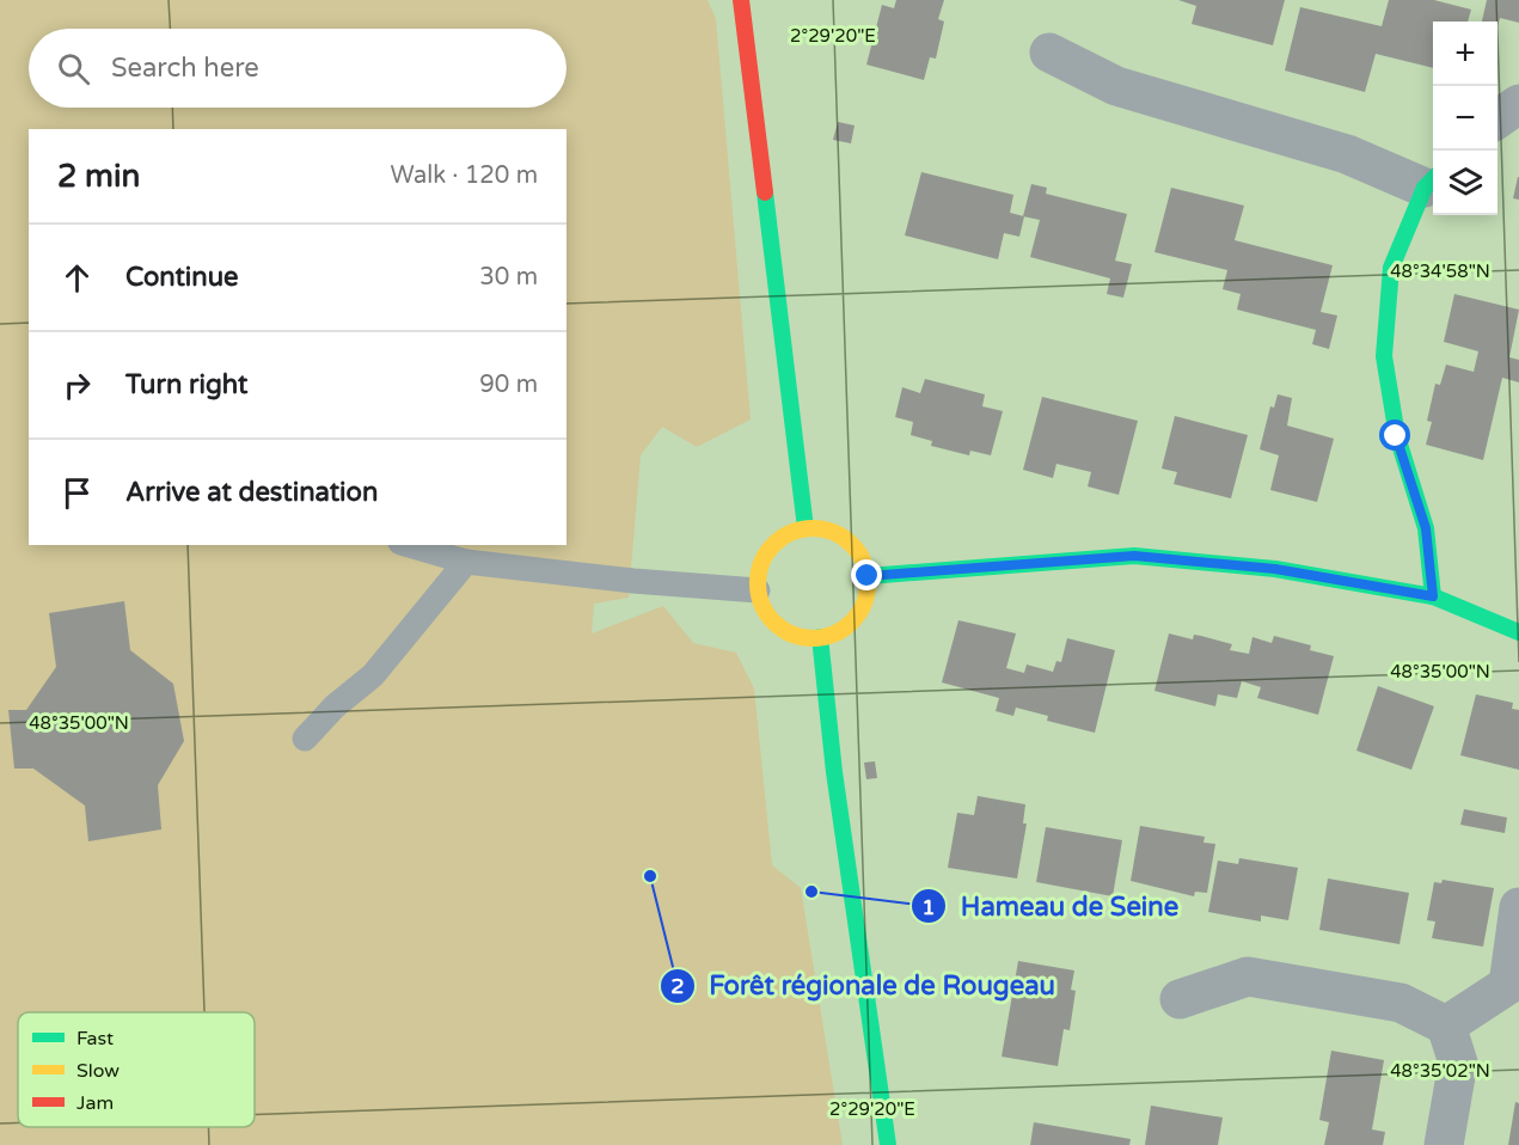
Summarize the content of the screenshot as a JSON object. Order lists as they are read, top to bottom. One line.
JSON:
{"places":["Forêt régionale de Rougeau","Hameau de Seine"],"legend":["Fast","Slow","Jam"],"page":{"map_buttons":["+","−"],"search":"Search here","heading":["2 min","Walk · 120 m"],"list":[["Continue","30 m"],["Turn right","90 m"],"Arrive at destination"]},"coordinates":["2°29'20\"E","48°34'58\"N","48°35'00\"N","48°35'02\"N"]}
